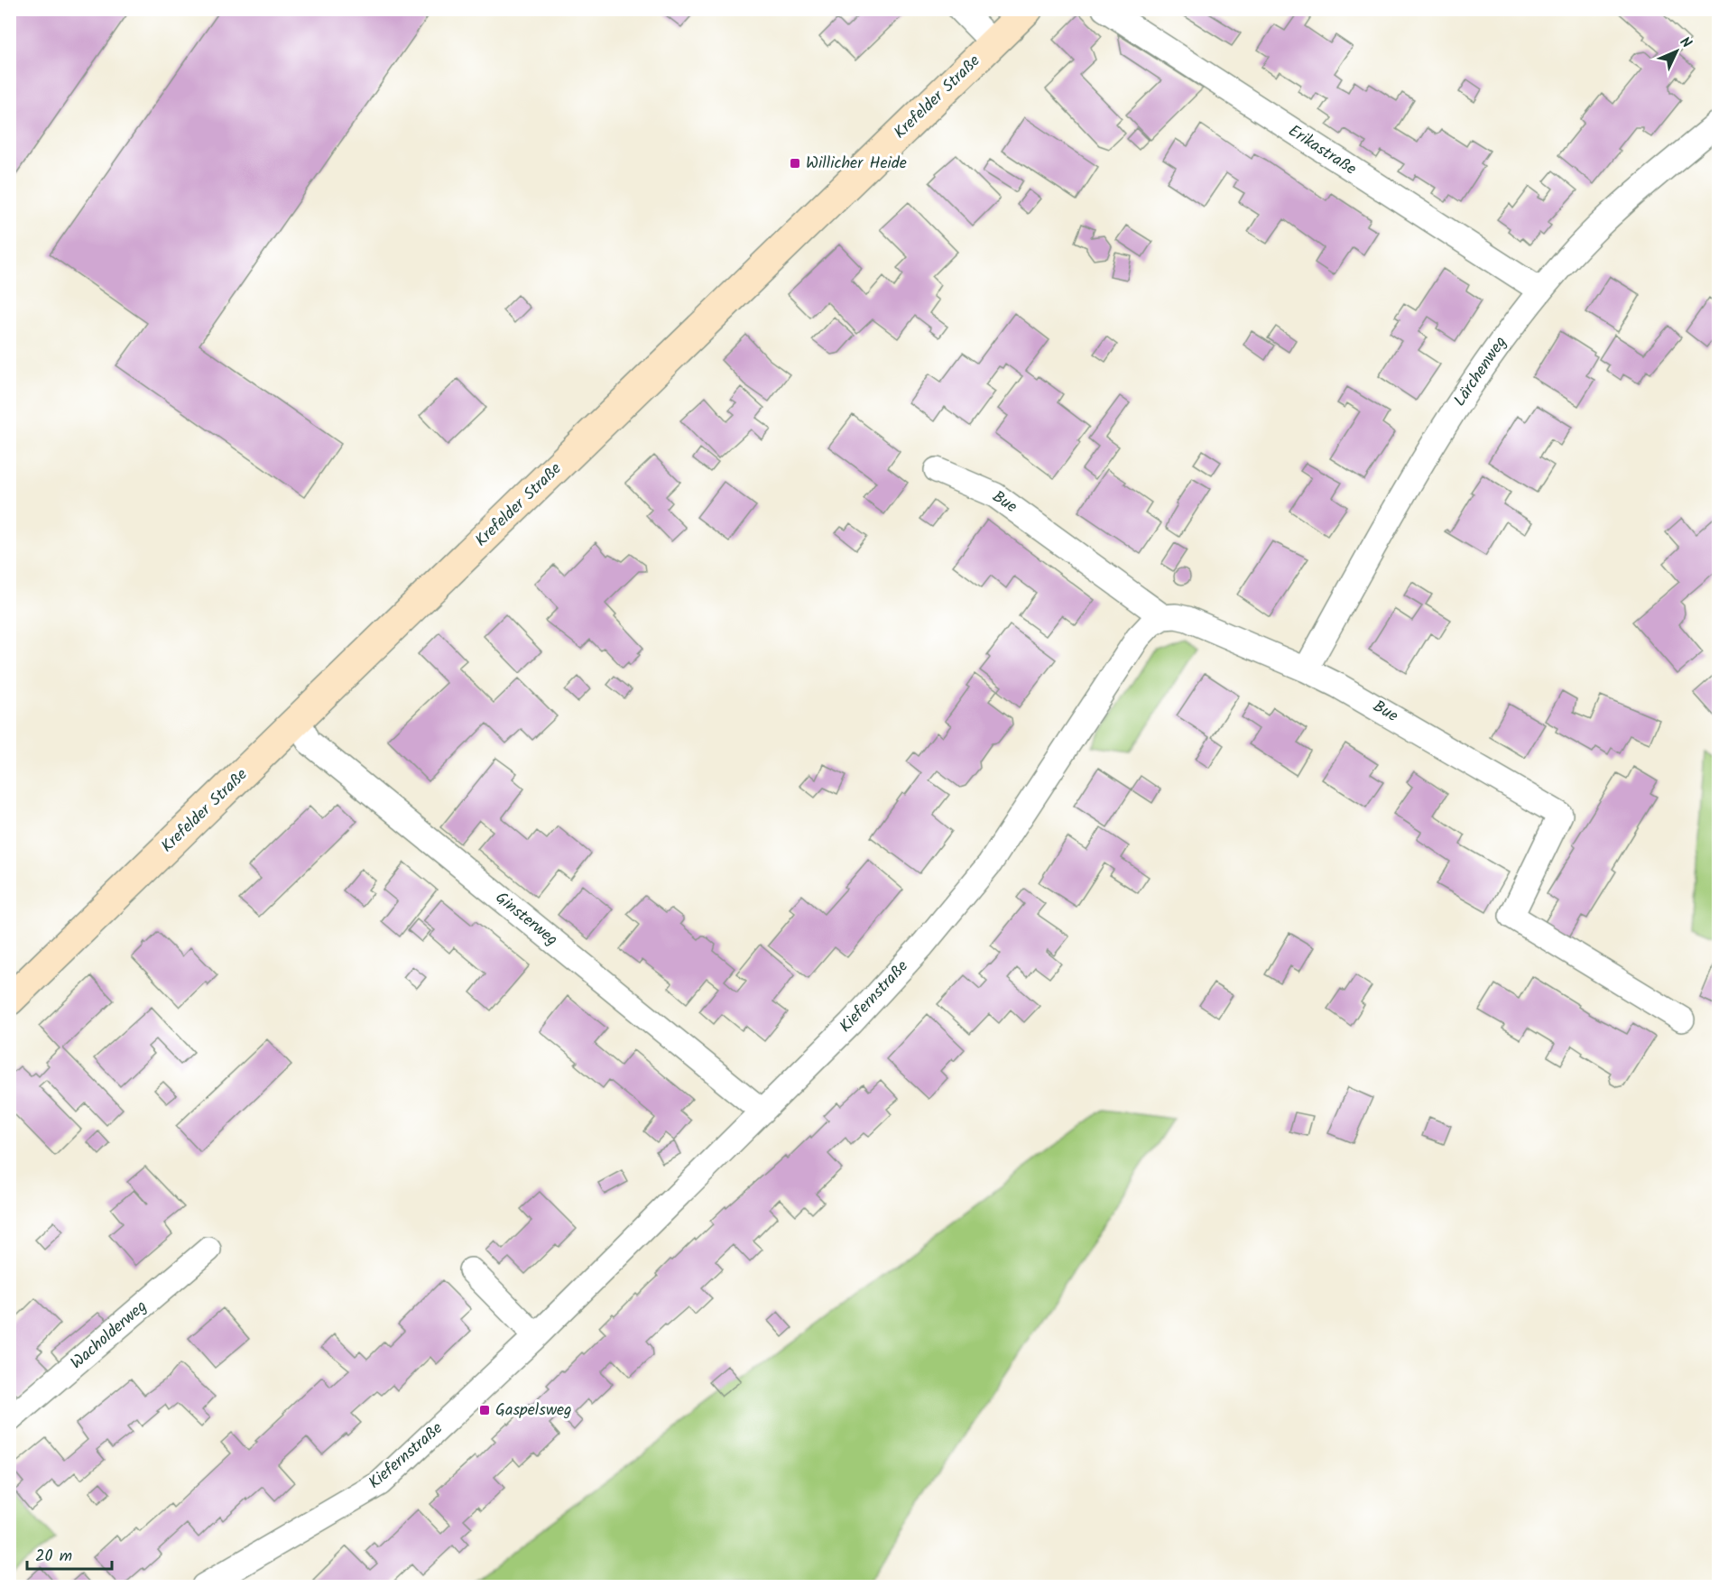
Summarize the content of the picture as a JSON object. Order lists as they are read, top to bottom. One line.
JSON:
{"streets":{"main road":["Krefelder Straße"],"street":["Erikastraße","Lärchenweg","Bue","Ginsterweg","Kiefernstraße","Wacholderweg"]},"crossings":[["Krefelder Straße","Ginsterweg"],["Erikastraße","Lärchenweg"],["Lärchenweg","Bue"],["Bue","Kiefernstraße"],["Ginsterweg","Kiefernstraße"]],"places":{"transit":["Willicher Heide","Gaspelsweg"]},"scale_bar":"20 m","north":"top right"}
